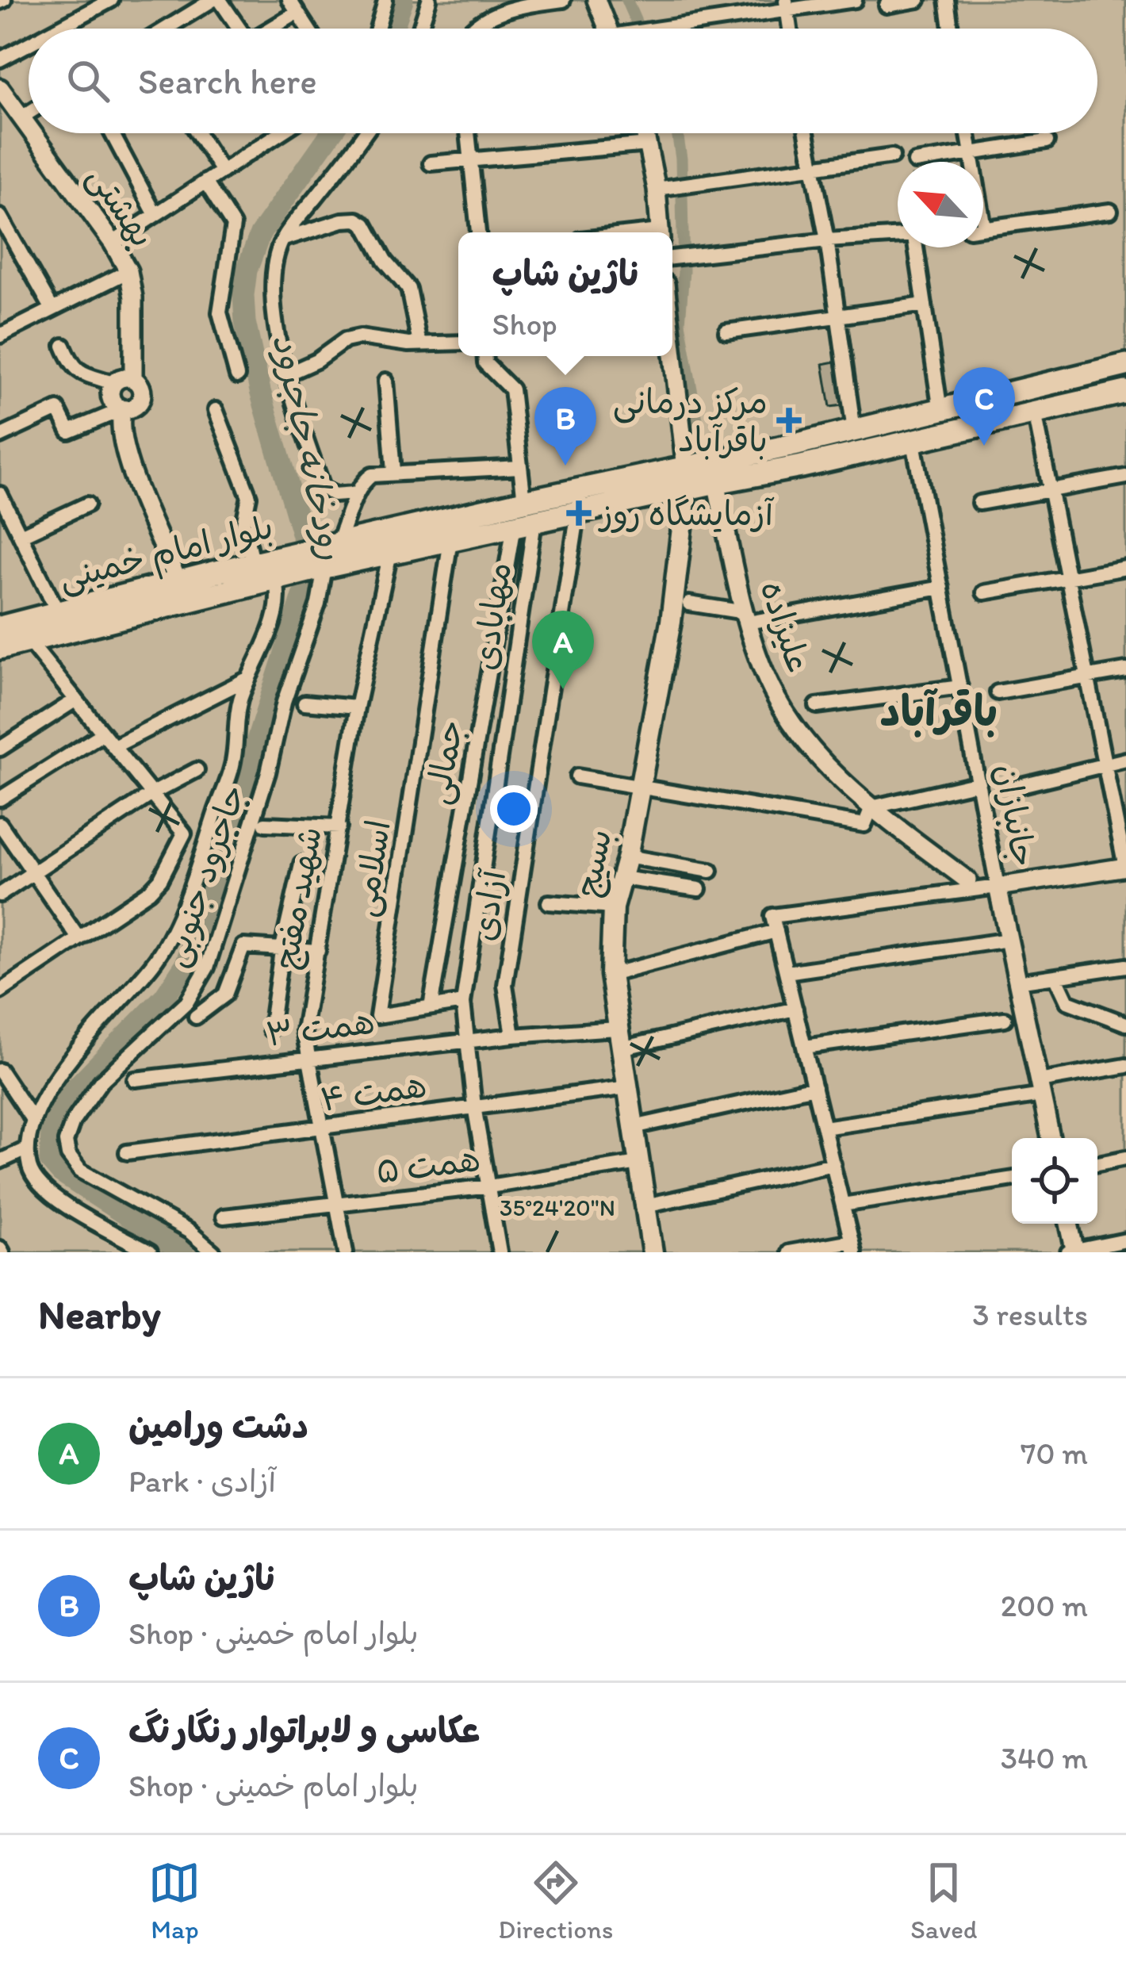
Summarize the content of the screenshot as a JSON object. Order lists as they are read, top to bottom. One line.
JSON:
{"streets":{"main road":["بلوار امام خمینی","بسیج"],"street":["بهشتی","مهابادی","علیزاده","جمالی","جانبازان","اسلامی","جاجرود جنوبی","شهید مفتح","آزادی","همت ۳","همت ۴","همت ۵"]},"crossings":[["بلوار امام خمینی","مهابادی"],["بلوار امام خمینی","علیزاده"],["بلوار امام خمینی","جمالی"],["بلوار امام خمینی","جانبازان"],["بلوار امام خمینی","بسیج"],["بلوار امام خمینی","اسلامی"],["بلوار امام خمینی","جاجرود جنوبی"],["بلوار امام خمینی","شهید مفتح"],["بلوار امام خمینی","آزادی"],["مهابادی","جمالی"],["مهابادی","اسلامی"],["جمالی","اسلامی"],["بسیج","همت ۴"],["بسیج","همت ۵"],["شهید مفتح","همت ۳"],["شهید مفتح","همت ۴"],["شهید مفتح","همت ۵"],["آزادی","همت ۳"]],"districts":["باقرآباد"],"water":["رودخانه جاجرود"],"places":{"health":["مرکز درمانی باقرآباد","آزمایشگاه روز"]},"north":"top left","page":{"search":"Search here","popup":["ناژین شاپ","Shop"],"pins":["C","B","A"],"heading":["Nearby","3 results"],"list":[{"mark":"A","name":"دشت ورامین","note":"Park · آزادی","value":"70 m"},{"mark":"B","name":"ناژین شاپ","note":"Shop · بلوار امام خمینی","value":"200 m"},{"mark":"C","name":"عکاسی و لابراتوار رنگارنگ","note":"Shop · بلوار امام خمینی","value":"340 m"}],"nav":["Map","Directions","Saved"]},"coordinates":["35°24'20\"N"]}
